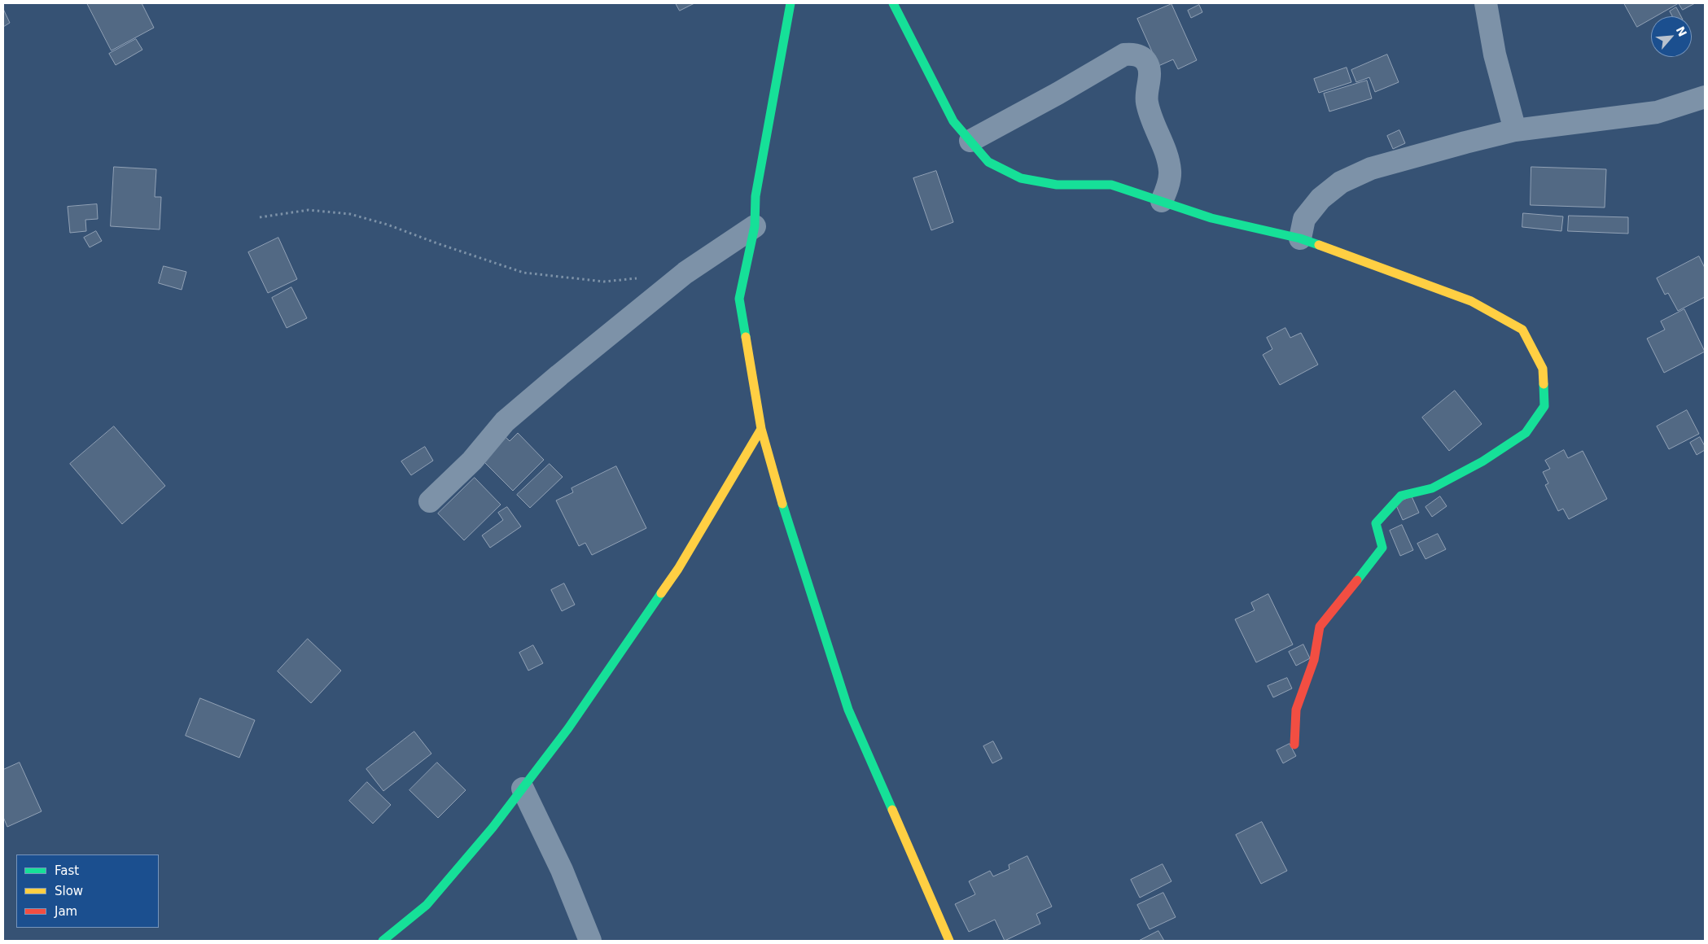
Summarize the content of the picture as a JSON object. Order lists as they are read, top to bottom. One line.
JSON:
{"legend":["Fast","Slow","Jam"],"north":"top right"}
